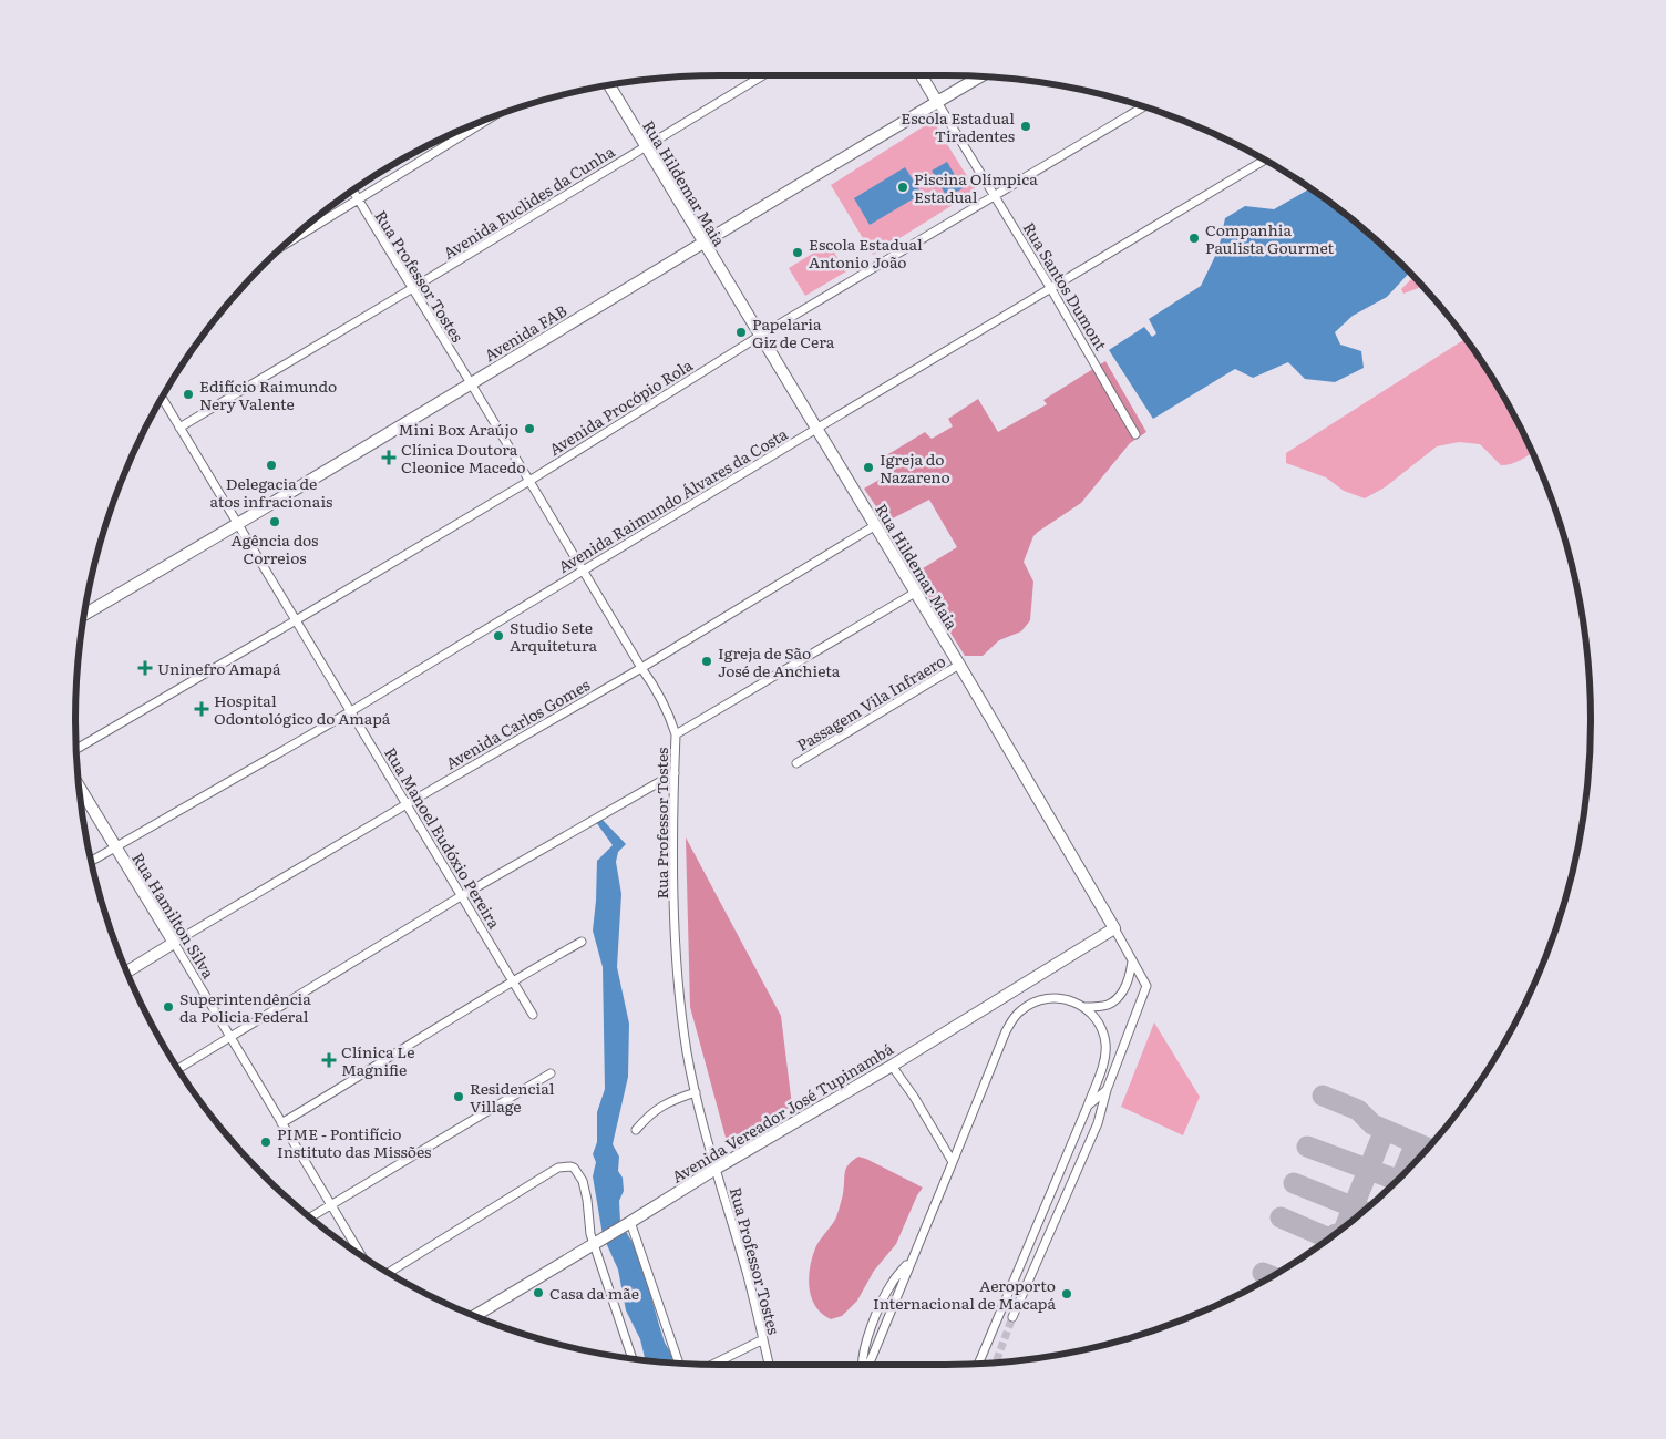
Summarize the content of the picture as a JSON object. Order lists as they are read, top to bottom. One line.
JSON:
{"streets":{"street":["Rua Hildemar Maia","Avenida Euclides da Cunha","Rua Professor Tostes","Rua Santos Dumont","Avenida FAB","Avenida Procópio Rola","Avenida Raimundo Álvares da Costa","Passagem Vila Infraero","Avenida Carlos Gomes","Rua Manoel Eudóxio Pereira","Rua Hamilton Silva","Avenida Vereador José Tupinambá"]},"crossings":[["Rua Hildemar Maia","Avenida Euclides da Cunha"],["Rua Hildemar Maia","Avenida FAB"],["Rua Hildemar Maia","Avenida Procópio Rola"],["Rua Hildemar Maia","Avenida Raimundo Álvares da Costa"],["Rua Hildemar Maia","Passagem Vila Infraero"],["Rua Hildemar Maia","Avenida Carlos Gomes"],["Rua Hildemar Maia","Avenida Vereador José Tupinambá"],["Avenida Euclides da Cunha","Rua Professor Tostes"],["Avenida Euclides da Cunha","Rua Manoel Eudóxio Pereira"],["Rua Professor Tostes","Avenida FAB"],["Rua Professor Tostes","Avenida Procópio Rola"],["Rua Professor Tostes","Avenida Raimundo Álvares da Costa"],["Rua Professor Tostes","Avenida Carlos Gomes"],["Rua Professor Tostes","Avenida Vereador José Tupinambá"],["Rua Santos Dumont","Avenida FAB"],["Rua Santos Dumont","Avenida Procópio Rola"],["Rua Santos Dumont","Avenida Raimundo Álvares da Costa"],["Avenida FAB","Rua Manoel Eudóxio Pereira"],["Avenida Procópio Rola","Rua Manoel Eudóxio Pereira"],["Avenida Raimundo Álvares da Costa","Rua Manoel Eudóxio Pereira"],["Avenida Raimundo Álvares da Costa","Rua Hamilton Silva"],["Avenida Carlos Gomes","Rua Manoel Eudóxio Pereira"],["Avenida Carlos Gomes","Rua Hamilton Silva"]],"places":{"other":["Escola Estadual Tiradentes","Piscina Olímpica Estadual","Companhia Paulista Gourmet","Escola Estadual Antonio João","Papelaria Giz de Cera","Edifício Raimundo Nery Valente","Mini Box Araújo","Delegacia de atos infracionais","Igreja do Nazareno","Agência dos Correios","Studio Sete Arquitetura","Igreja de São José de Anchieta","Superintendência da Policia Federal","Residencial Village","PIME - Pontifício Instituto das Missões","Casa da mãe","Aeroporto Internacional de Macapá"],"health":["Clínica Doutora Cleonice Macedo","Uninefro Amapá","Hospital Odontológico do Amapá","Clínica Le Magnifie"]}}
